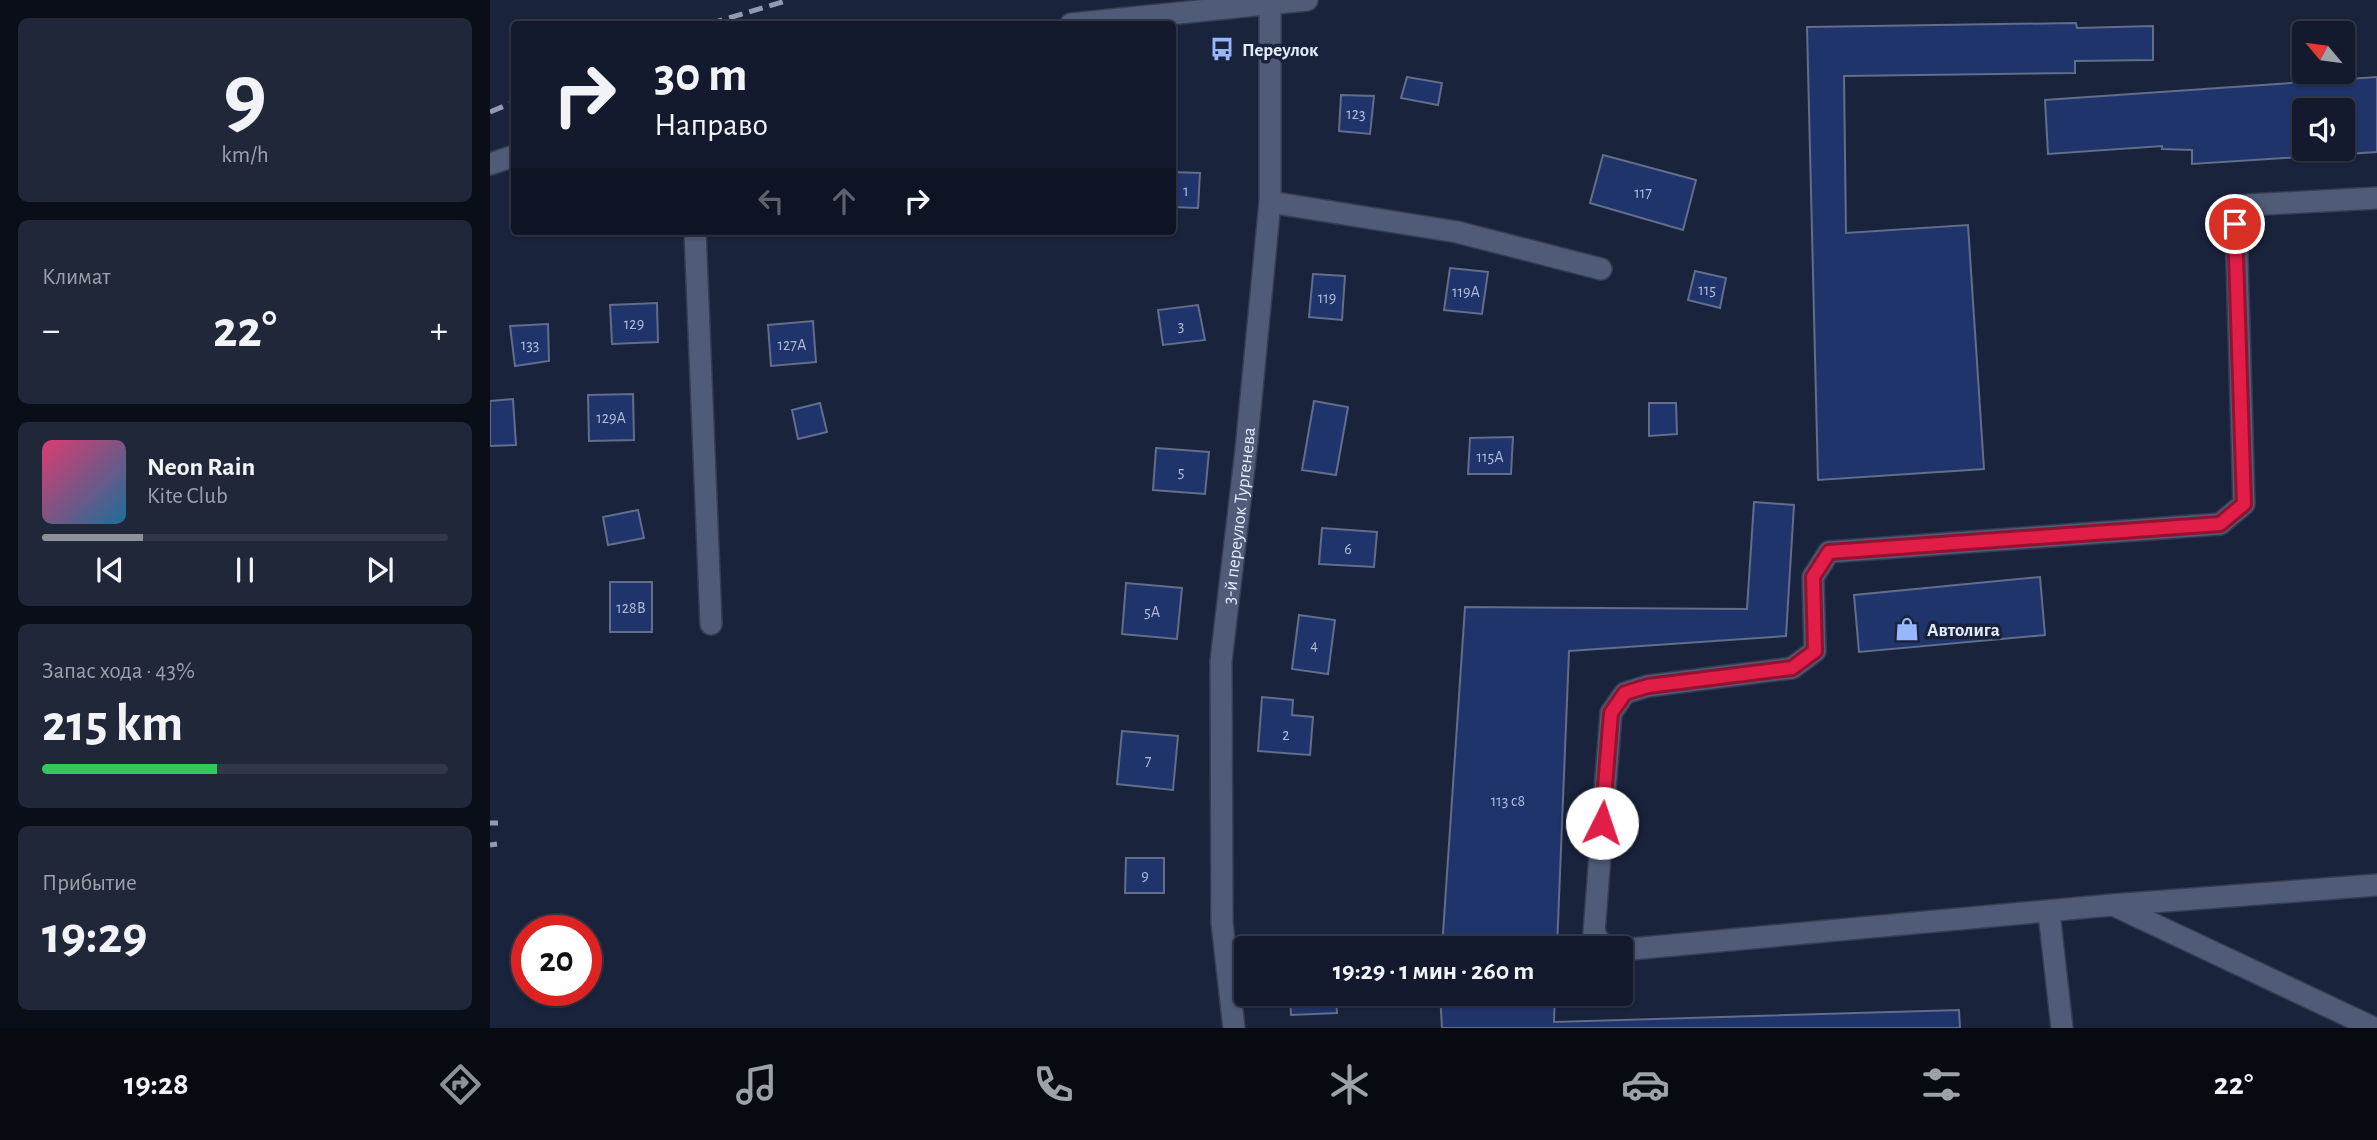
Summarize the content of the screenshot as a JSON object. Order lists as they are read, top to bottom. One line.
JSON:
{"streets":{"street":["3-й переулок Тургенева"]},"places":{"bus stop":["Переулок"],"shop":["Автолига"]},"house_numbers":["123","1","117","115","119А","119","129","3","133","127А","129А","115А","5","6","128В","5А","4","2","7","113 с8","9"],"north":"top left","page":{"tile":[["9","km/h"],"Климат",["Запас хода · 43%","215 km"],["Прибытие","19:29"]],"turn":["30 m","Направо"],"heat":["−","22°","+"],"song":["Neon Rain","Kite Club"],"limit":"20","trip":"19:29 · 1 мин · 260 m","tabs":["19:28","22°"]}}
